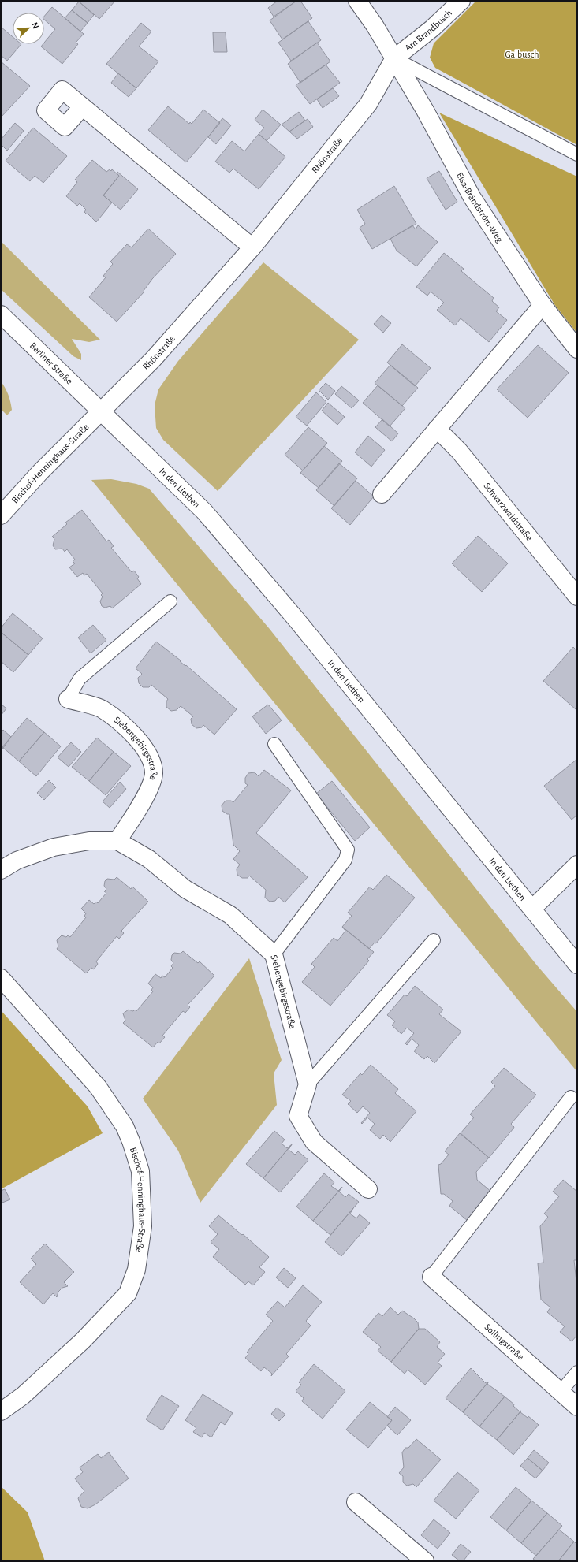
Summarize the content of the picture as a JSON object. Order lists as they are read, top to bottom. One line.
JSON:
{"streets":{"street":["Am Brandbusch","Rhönstraße","Elsa-Brändström-Weg","Berliner Straße","Bischof-Henninghaus-Straße","In den Liethen","Schwarzwaldstraße","Siebengebirgsstraße","Sollingstraße"]},"crossings":[["Am Brandbusch","Rhönstraße"],["Am Brandbusch","Elsa-Brändström-Weg"],["Rhönstraße","Elsa-Brändström-Weg"],["Rhönstraße","Berliner Straße"],["Rhönstraße","Bischof-Henninghaus-Straße"],["Rhönstraße","In den Liethen"],["Berliner Straße","Bischof-Henninghaus-Straße"],["Berliner Straße","In den Liethen"],["Bischof-Henninghaus-Straße","In den Liethen"]],"parks":["Galbusch"],"north":"top right"}
